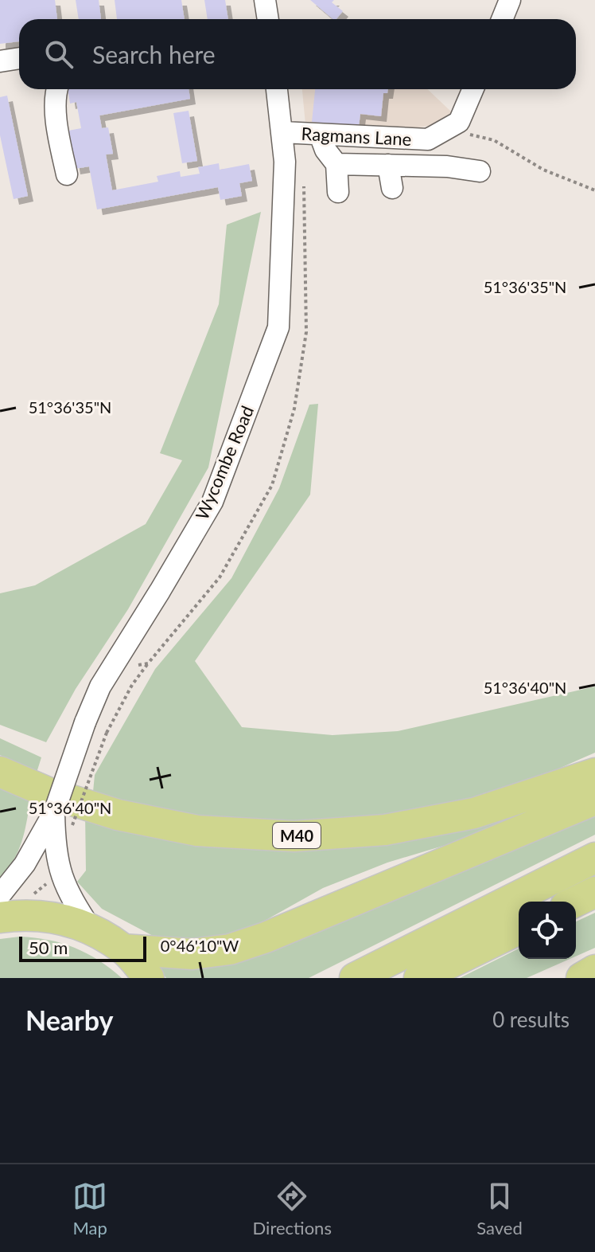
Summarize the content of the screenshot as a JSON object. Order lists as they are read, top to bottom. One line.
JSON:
{"streets":{"highway":["M40"],"street":["Ragmans Lane","Wycombe Road"]},"crossings":[["Ragmans Lane","Wycombe Road"]],"scale_bar":"50 m","page":{"search":"Search here","scale":"50 m","heading":["Nearby","0 results"],"nav":["Map","Directions","Saved"]},"coordinates":["51°36'35\"N","51°36'40\"N","0°46'10\"W"]}
